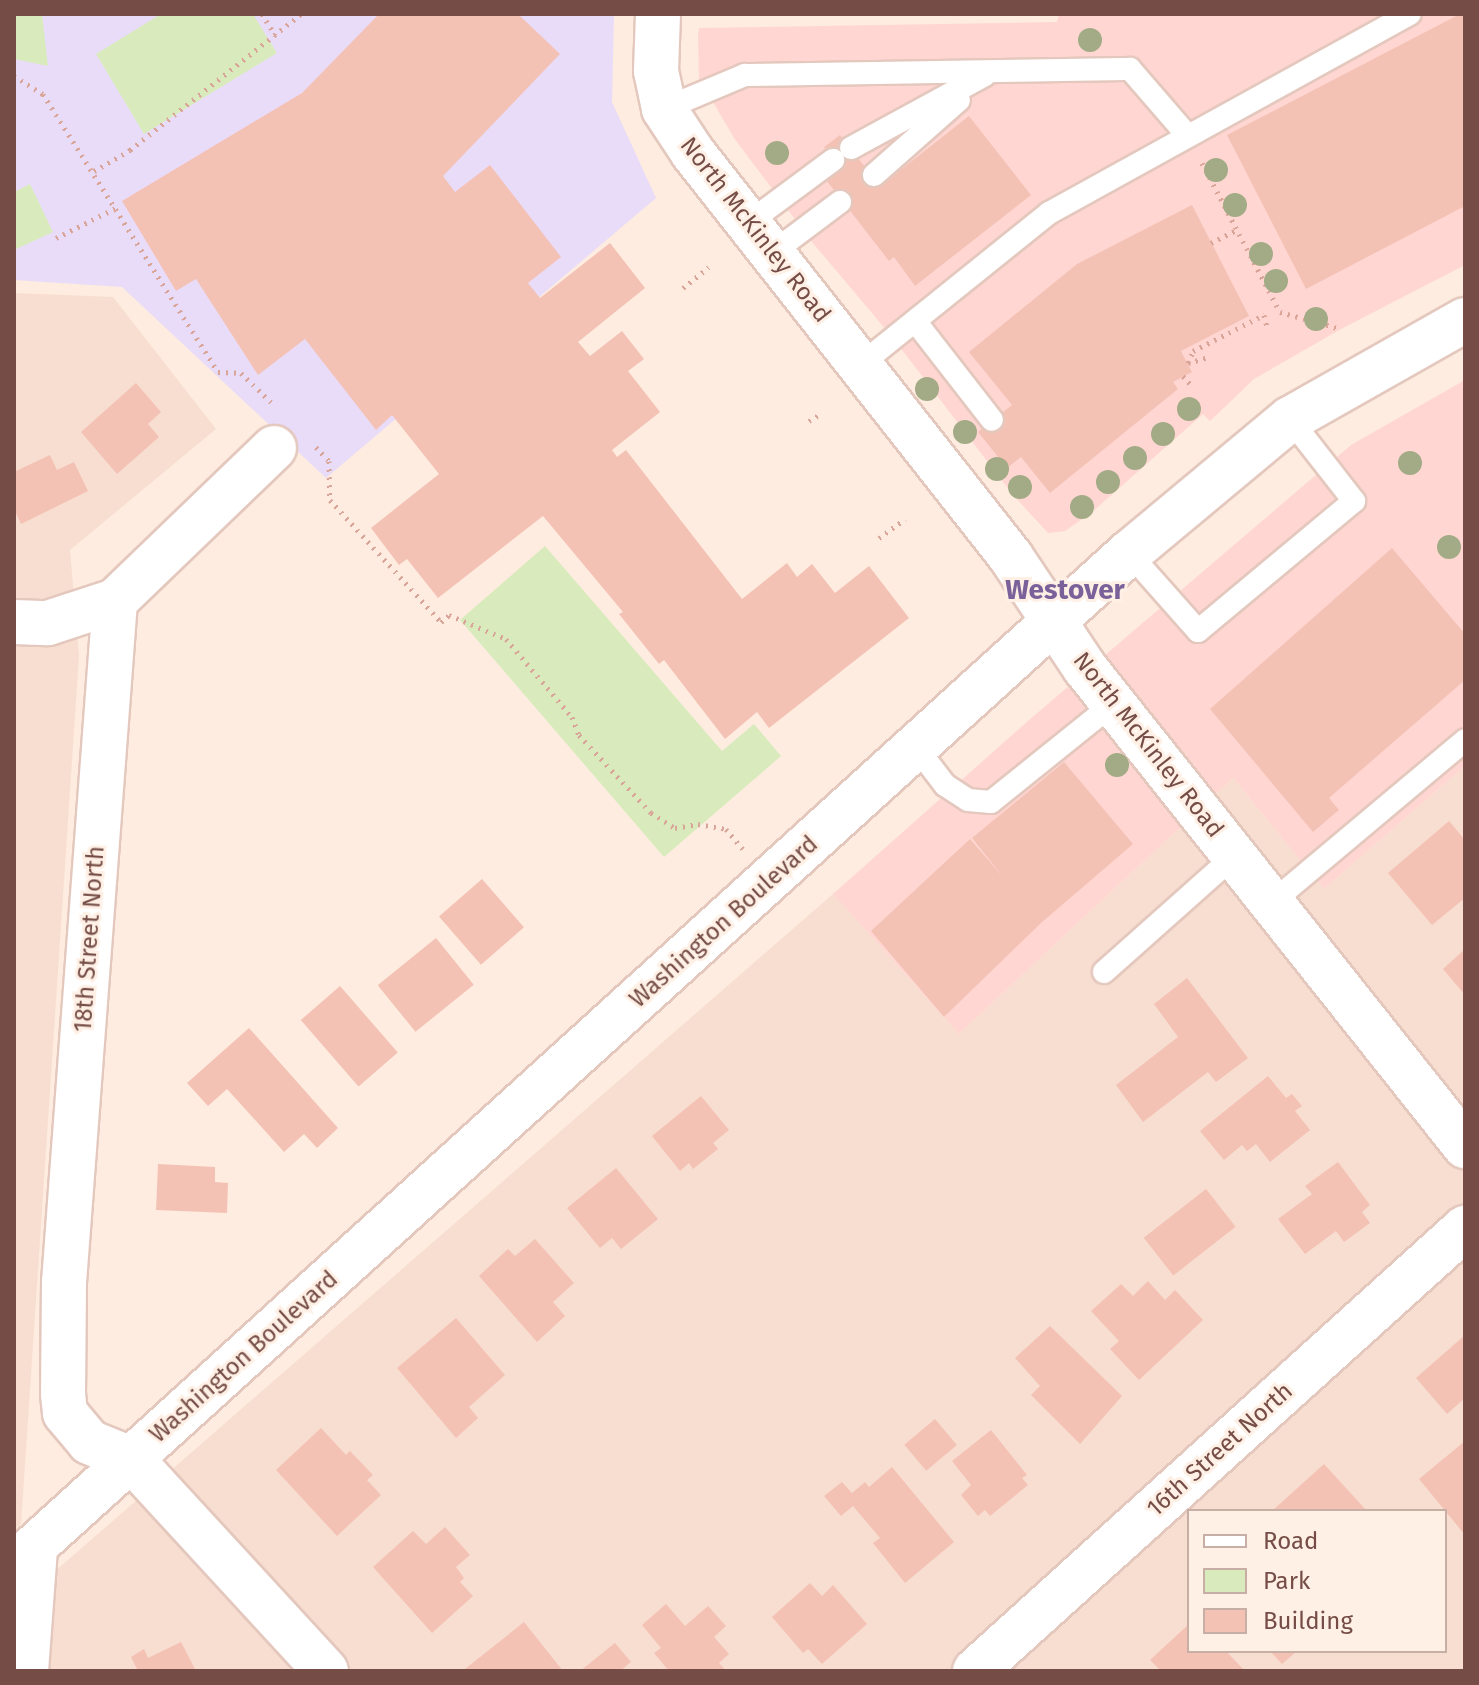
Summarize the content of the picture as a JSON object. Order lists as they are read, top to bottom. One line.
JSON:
{"streets":{"street":["North McKinley Road","Washington Boulevard","18th Street North","16th Street North"]},"crossings":[["North McKinley Road","Washington Boulevard"],["Washington Boulevard","18th Street North"]],"districts":["Westover"],"legend":["Road","Park","Building"]}
